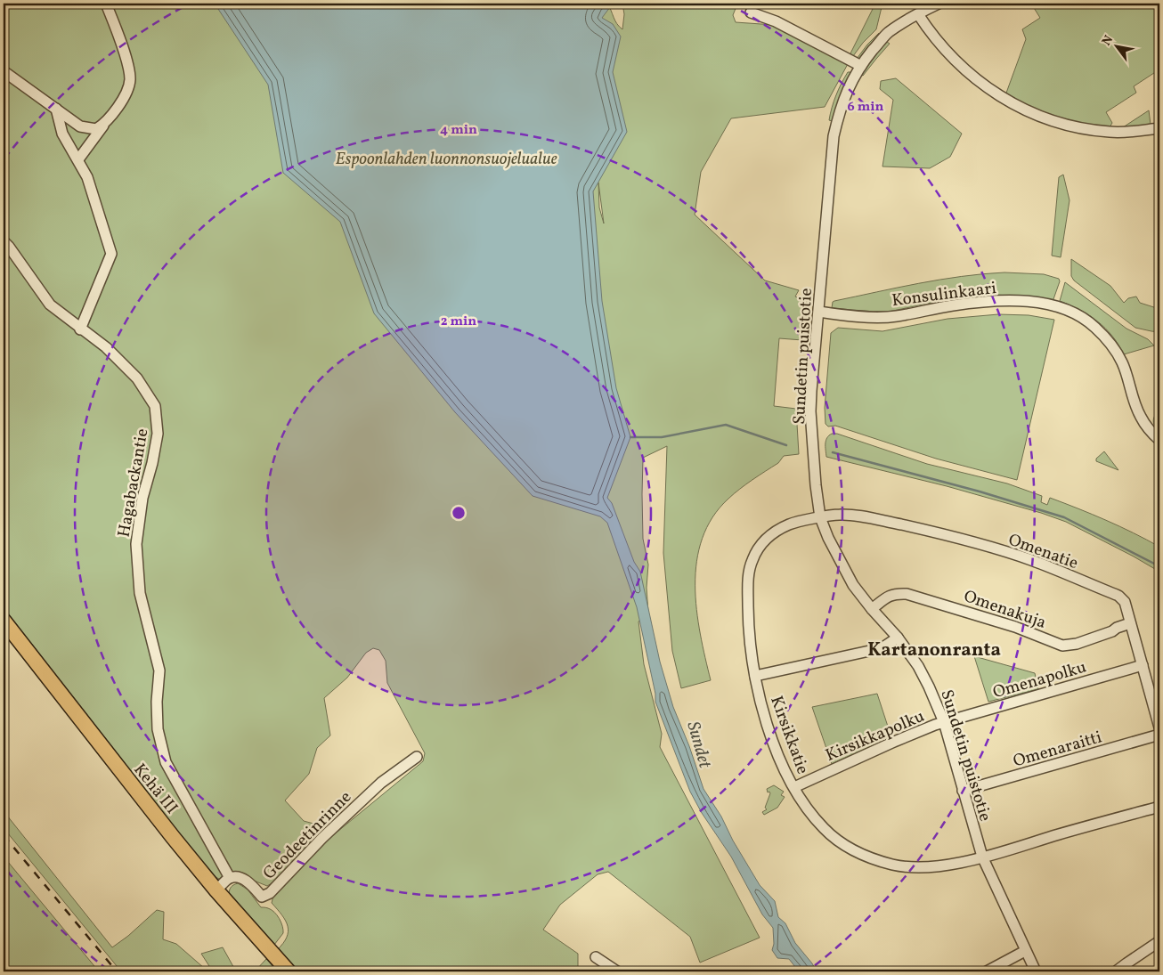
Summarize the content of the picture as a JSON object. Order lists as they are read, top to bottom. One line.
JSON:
{"streets":{"highway":["Kehä III"],"street":["Konsulinkaari","Sundetin puistotie","Hagabackantie","Omenatie","Omenakuja","Omenapolku","Kirsikkatie","Kirsikkapolku","Omenaraitti","Geodeetinrinne"]},"crossings":[["Konsulinkaari","Sundetin puistotie"],["Sundetin puistotie","Omenatie"],["Sundetin puistotie","Omenakuja"],["Sundetin puistotie","Omenapolku"],["Sundetin puistotie","Kirsikkatie"],["Sundetin puistotie","Kirsikkapolku"],["Sundetin puistotie","Omenaraitti"],["Hagabackantie","Geodeetinrinne"],["Omenatie","Omenakuja"],["Omenatie","Omenapolku"],["Omenatie","Kirsikkatie"],["Omenapolku","Kirsikkapolku"],["Kirsikkatie","Kirsikkapolku"]],"districts":["Kartanonranta"],"water":["Sundet"],"parks":["Espoonlahden luonnonsuojelualue"],"north":"top left","rings":["6 min","4 min","2 min"]}
